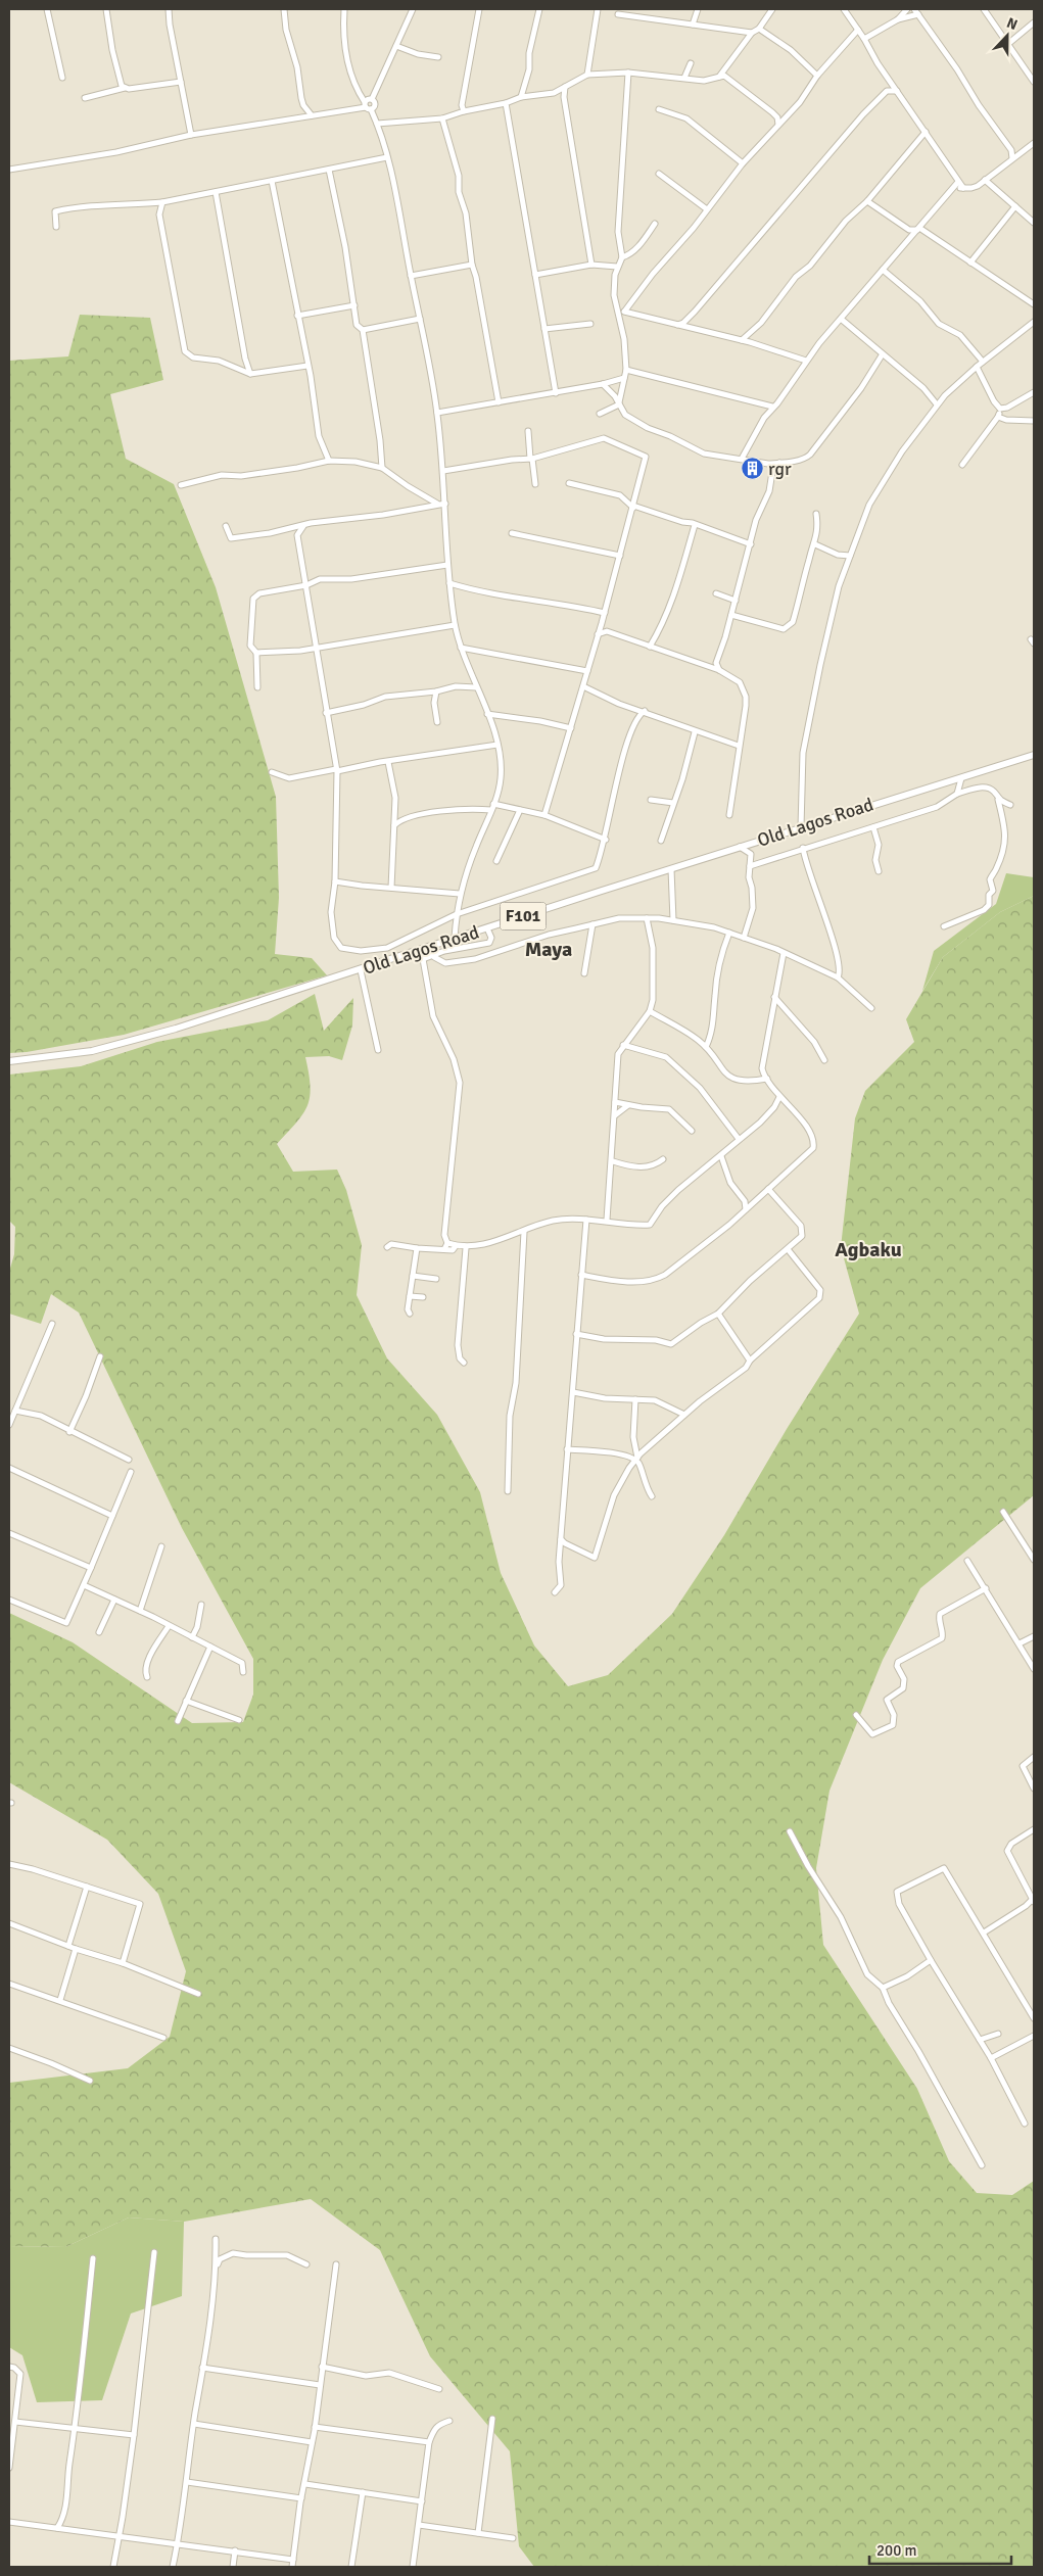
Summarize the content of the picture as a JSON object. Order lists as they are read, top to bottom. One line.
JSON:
{"streets":{"main road":["Old Lagos Road","F101"]},"districts":["Maya","Agbaku"],"places":{"building":["rgr"]},"scale_bar":"200 m","north":"top"}
